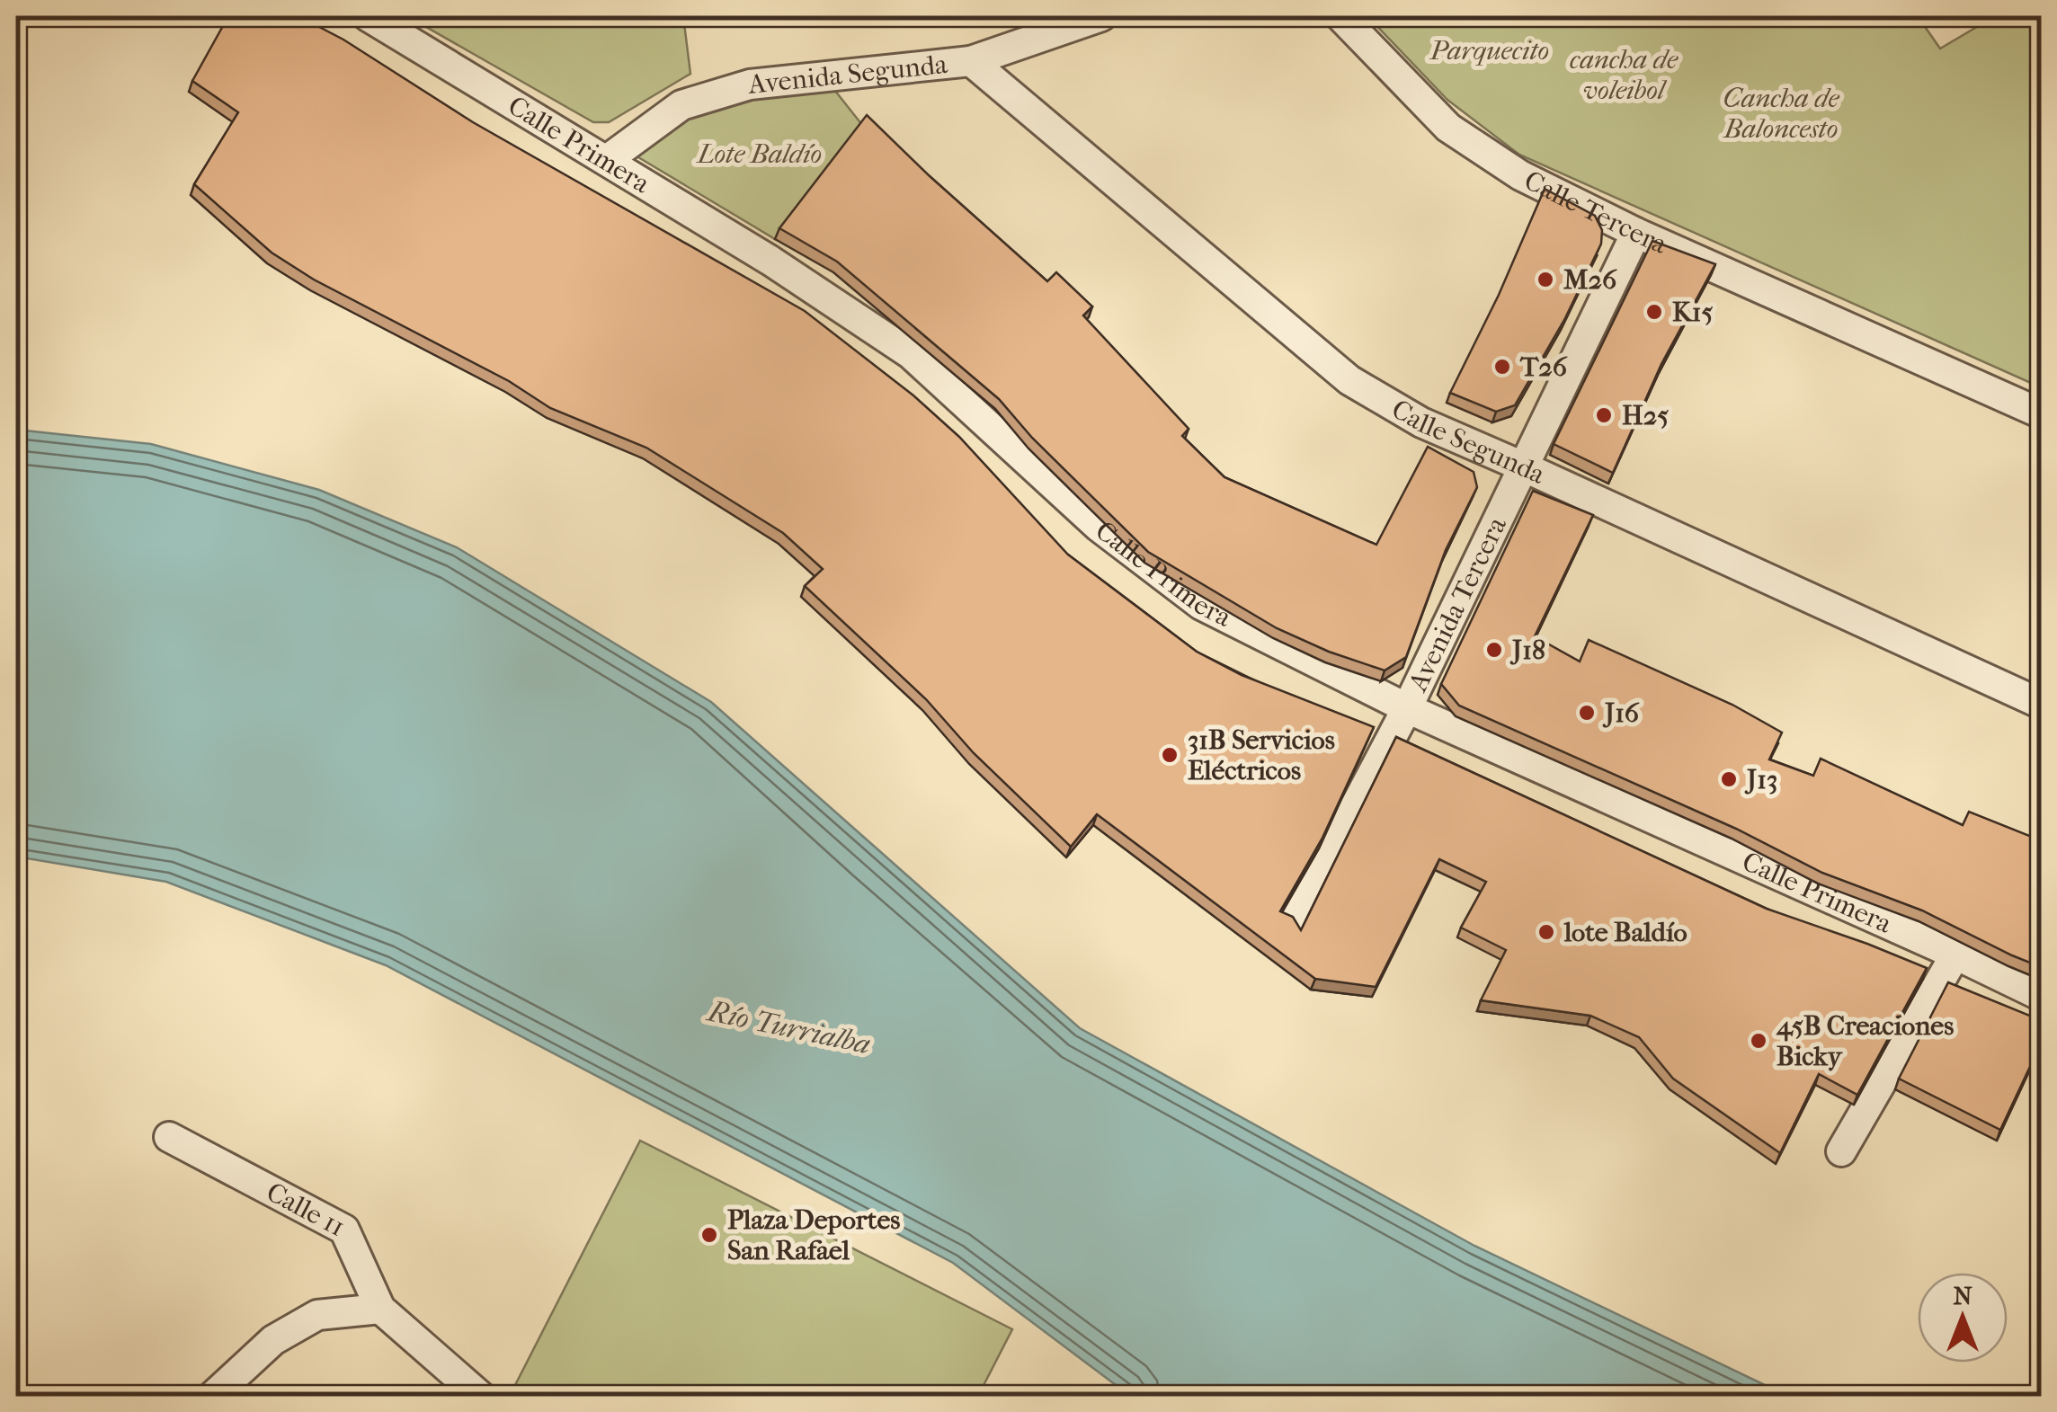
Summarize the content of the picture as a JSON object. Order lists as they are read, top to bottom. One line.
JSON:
{"streets":{"street":["Avenida Segunda","Calle Primera","Calle Tercera","Calle Segunda","Avenida Tercera","Calle 11"]},"crossings":[["Avenida Segunda","Calle Primera"],["Avenida Segunda","Calle Segunda"],["Calle Primera","Avenida Tercera"],["Calle Tercera","Avenida Tercera"],["Calle Segunda","Avenida Tercera"]],"water":["Río Turrialba"],"parks":["Parquecito","cancha de voleibol","Cancha de Baloncesto","Lote Baldío"],"places":["M26","K15","T26","H25","J18","J16","31B Servicios Eléctricos","J13","lote Baldío","45B Creaciones Bicky","Plaza Deportes San Rafael"],"north":"top"}
